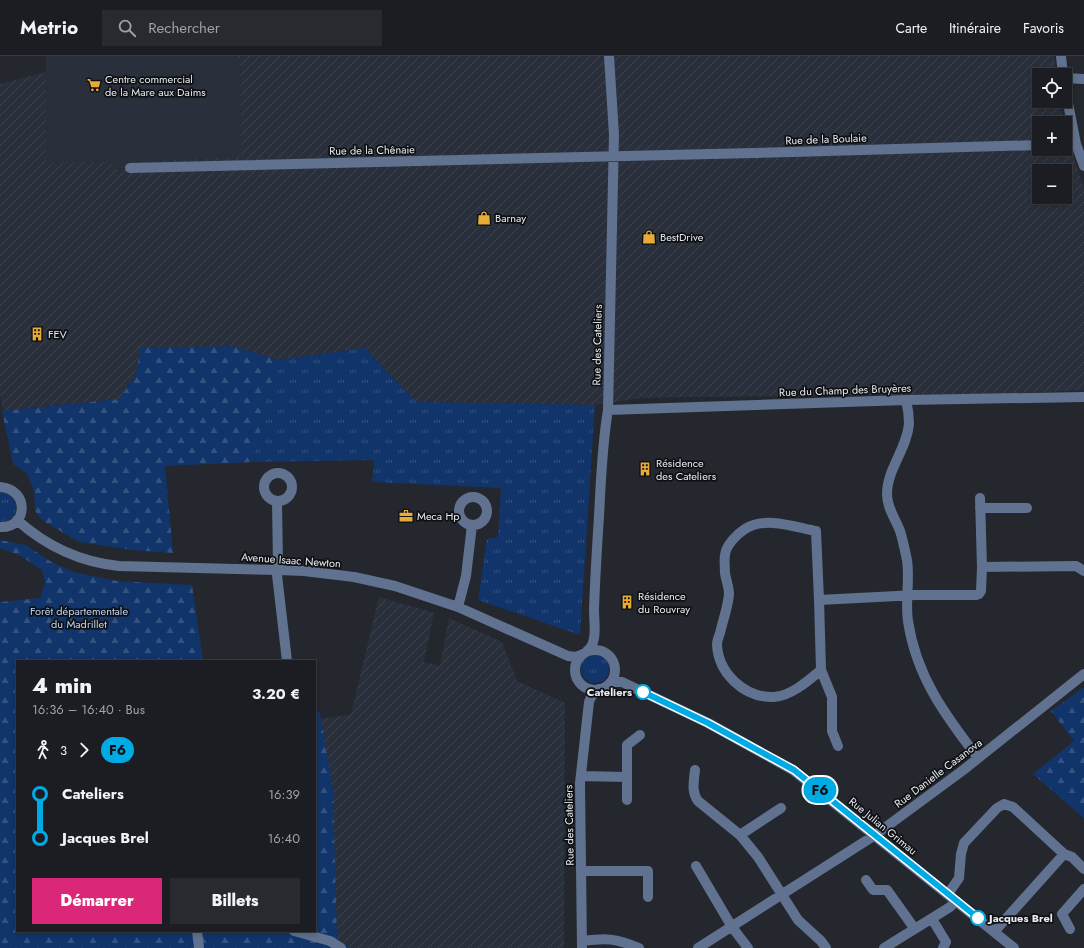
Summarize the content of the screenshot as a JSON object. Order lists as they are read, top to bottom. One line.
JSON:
{"streets":{"street":["Rue de la Boulaie","Rue de la Chênaie","Rue des Cateliers","Rue du Champ des Bruyères","Avenue Isaac Newton","Rue Danielle Casanova","Rue Julian Grimau"]},"crossings":[["Rue de la Boulaie","Rue de la Chênaie"],["Rue de la Boulaie","Rue des Cateliers"],["Rue de la Chênaie","Rue des Cateliers"],["Rue des Cateliers","Rue du Champ des Bruyères"],["Rue des Cateliers","Avenue Isaac Newton"],["Rue des Cateliers","Rue Julian Grimau"],["Avenue Isaac Newton","Rue Julian Grimau"],["Rue Danielle Casanova","Rue Julian Grimau"]],"parks":["Forêt départementale du Madrillet"],"places":{"supermarket":["Centre commercial de la Mare aux Daims"],"shop":["Barnay","BestDrive"],"building":["FEV","Résidence des Cateliers","Résidence du Rouvray"],"office":["Meca Hp"],"other":["Cateliers","Jacques Brel"]},"lines":["bus line F6"],"page":{"header":"Metrio","search":"Rechercher","nav":["Carte","Itinéraire","Favoris"],"on_map":"F6","map_buttons":["+","−"],"heading":["4 min","16:36 – 16:40 · Bus","3.20 €"],"legs":["3","F6"],"list":[{"name":"Cateliers","value":"16:39"},{"name":"Jacques Brel","value":"16:40"}],"buttons":["Démarrer","Billets"]}}
